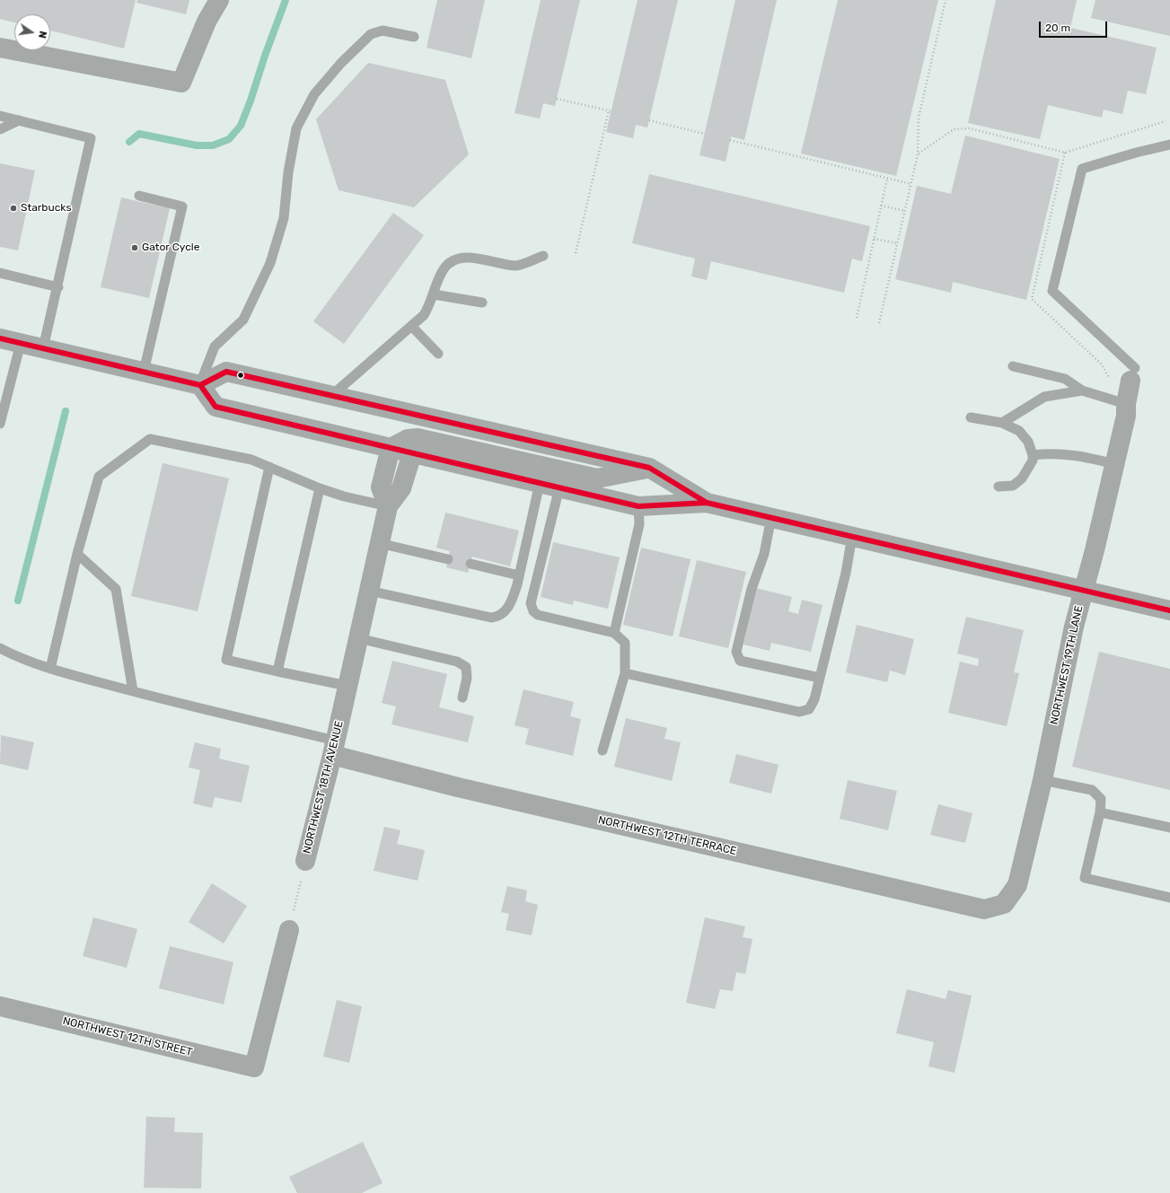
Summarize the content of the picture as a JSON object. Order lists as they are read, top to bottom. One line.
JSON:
{"streets":{"street":["NORTHWEST 19TH LANE","NORTHWEST 18TH AVENUE","NORTHWEST 12TH TERRACE","NORTHWEST 12TH STREET"]},"crossings":[["NORTHWEST 19TH LANE","NORTHWEST 12TH TERRACE"],["NORTHWEST 18TH AVENUE","NORTHWEST 12TH TERRACE"],["NORTHWEST 18TH AVENUE","NORTHWEST 12TH STREET"]],"places":["Starbucks","Gator Cycle"],"scale_bar":"20 m","north":"right"}
